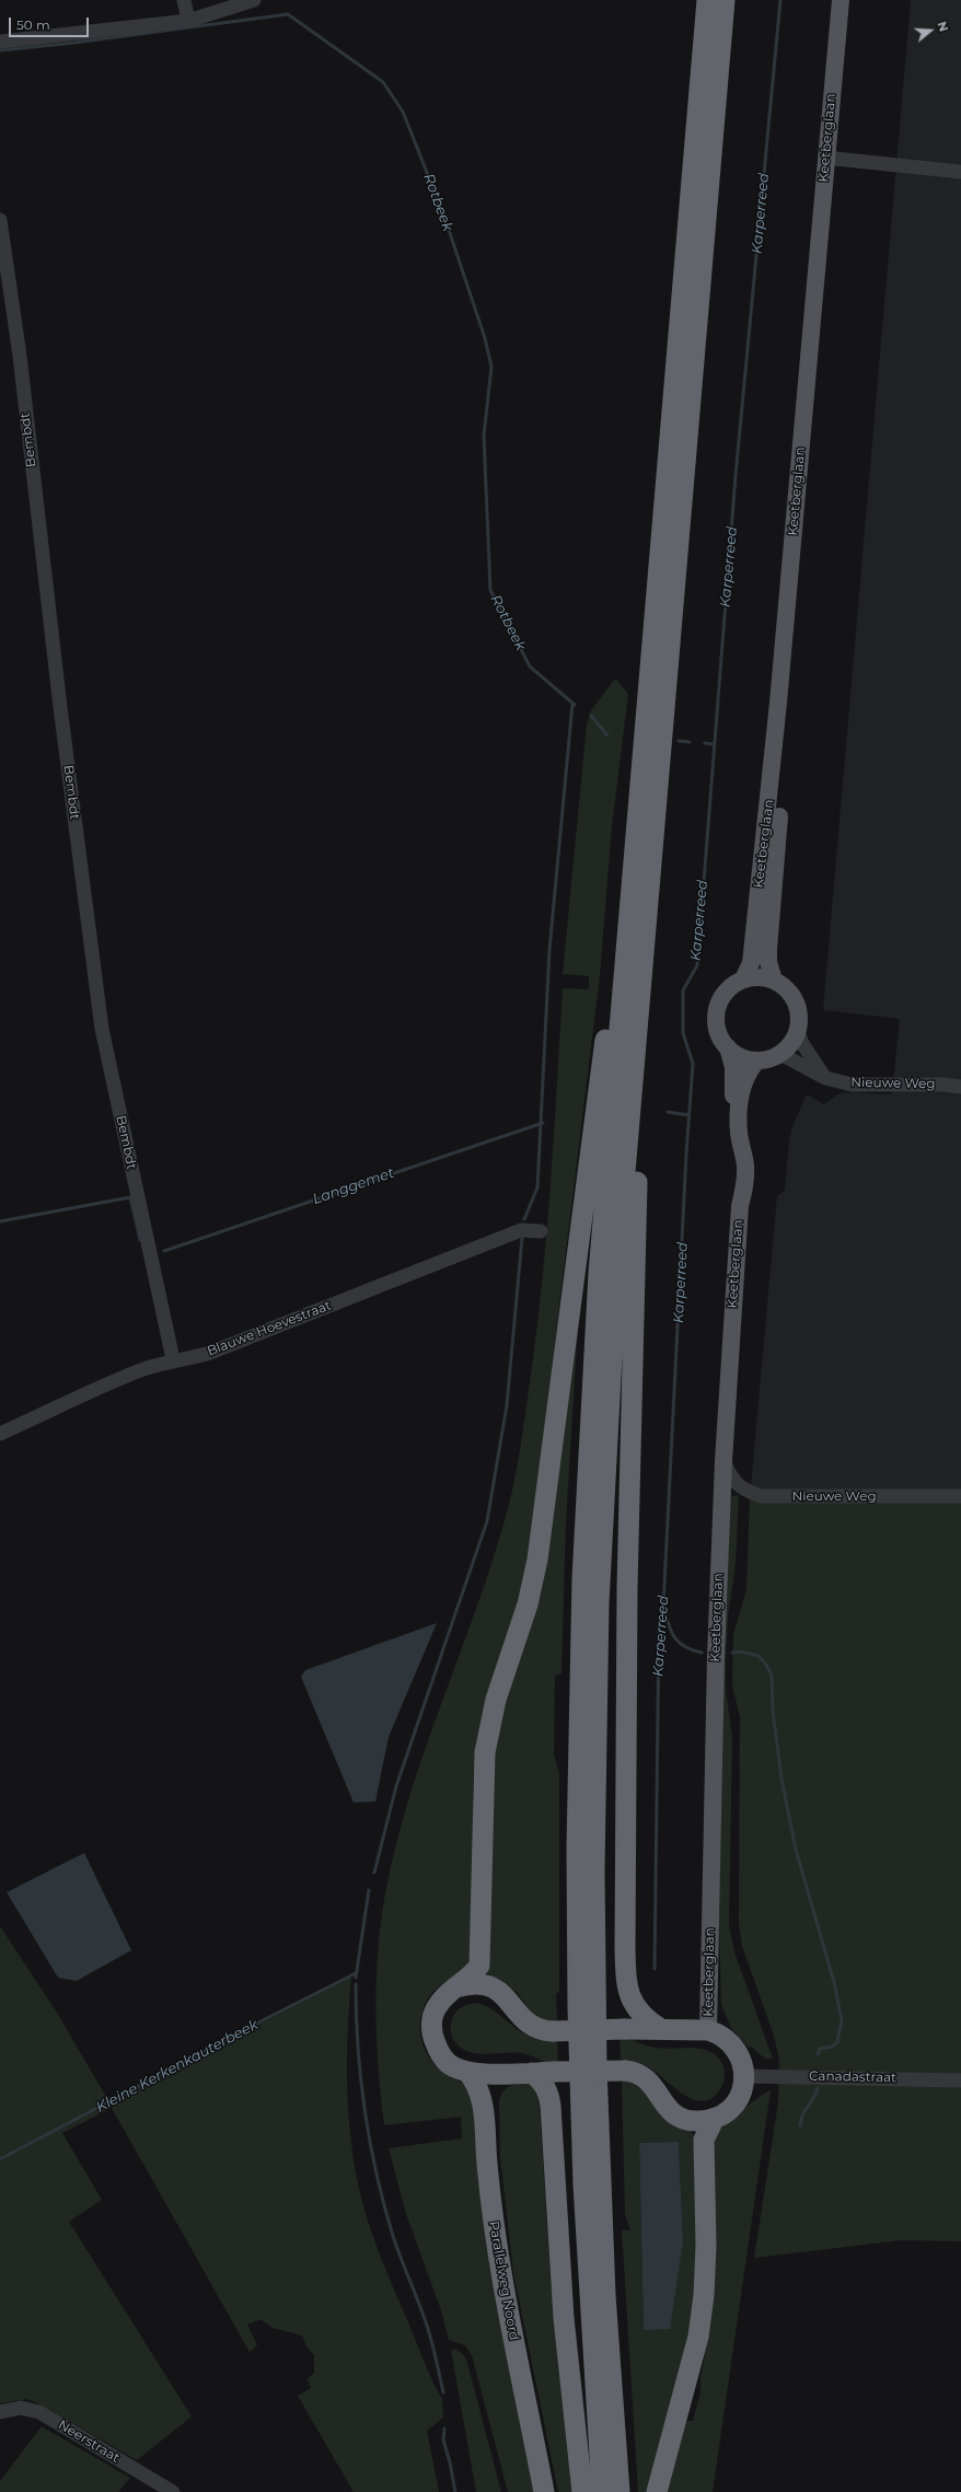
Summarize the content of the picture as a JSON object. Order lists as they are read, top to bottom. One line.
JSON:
{"streets":{"highway":["Parallelweg Noord"],"main road":["Keetberglaan"],"street":["Bembdt","Nieuwe Weg","Blauwe Hoevestraat","Canadastraat","Neerstraat"]},"crossings":[["Keetberglaan","Nieuwe Weg"],["Bembdt","Blauwe Hoevestraat"]],"water":["Rotbeek","Karperreed","Langgemet","Kleine Kerkenkauterbeek"],"scale_bar":"50 m","north":"right"}
